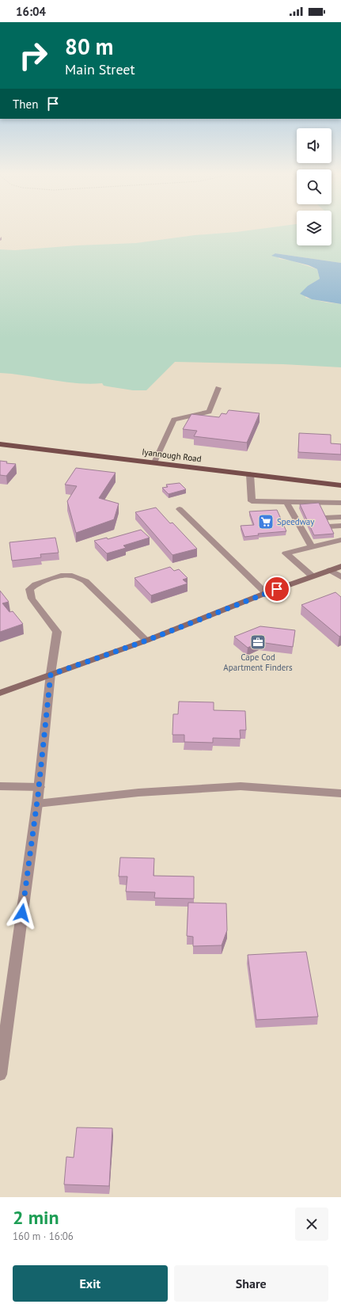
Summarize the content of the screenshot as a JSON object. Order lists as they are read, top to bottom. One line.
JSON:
{"streets":{"main road":["Iyannough Road"]},"places":{"supermarket":["Speedway"],"office":["Cape Cod Apartment Finders"]},"page":{"status":"16:04","turn":["80 m","Main Street"],"then":"Then","heading":["2 min","160 m · 16:06"],"buttons":["Exit","Share"]}}
